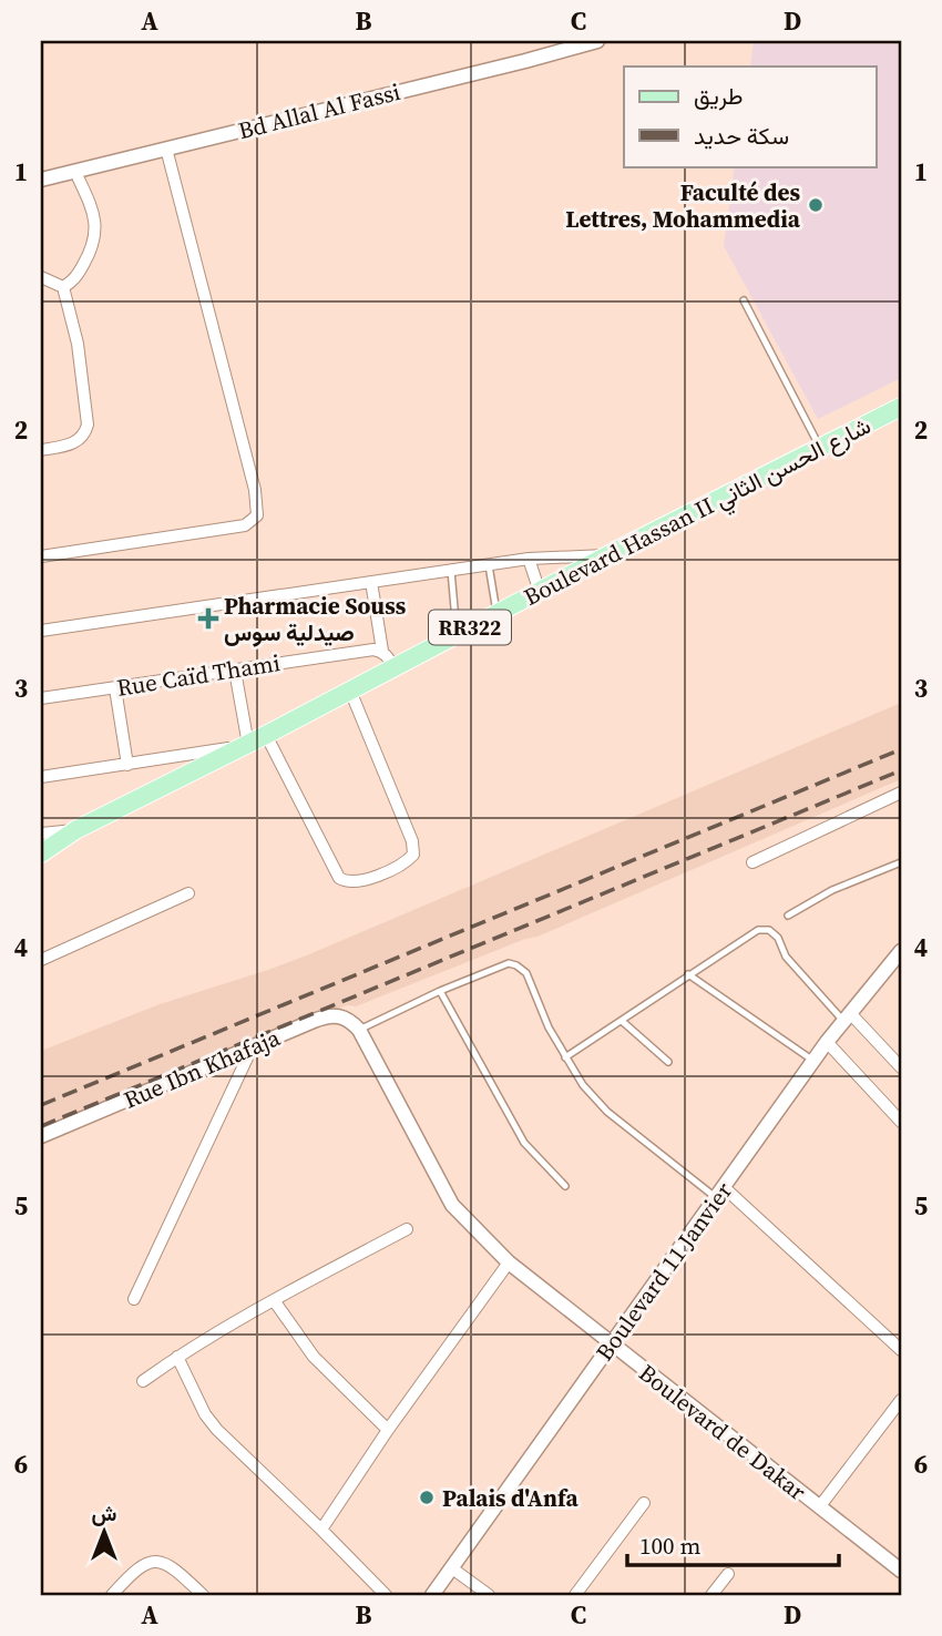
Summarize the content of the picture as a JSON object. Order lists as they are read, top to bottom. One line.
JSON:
{"streets":{"main road":["Boulevard Hassan II شارع الحسن الثاني","RR322"],"street":["Bd Allal Al Fassi","Rue Caïd Thami","Rue Ibn Khafaja","Boulevard 11 Janvier","Boulevard de Dakar"]},"crossings":[["Rue Ibn Khafaja","Boulevard de Dakar"],["Boulevard 11 Janvier","Boulevard de Dakar"]],"places":{"other":["Faculté des Lettres, Mohammedia","Palais d'Anfa"],"health":["Pharmacie Souss صيدلية سوس"]},"legend":["طريق","سكة حديد"],"scale_bar":"100 m","north":"top","grid":{"columns":["A","B","C","D"],"rows":["1","2","3","4","5","6"]}}
